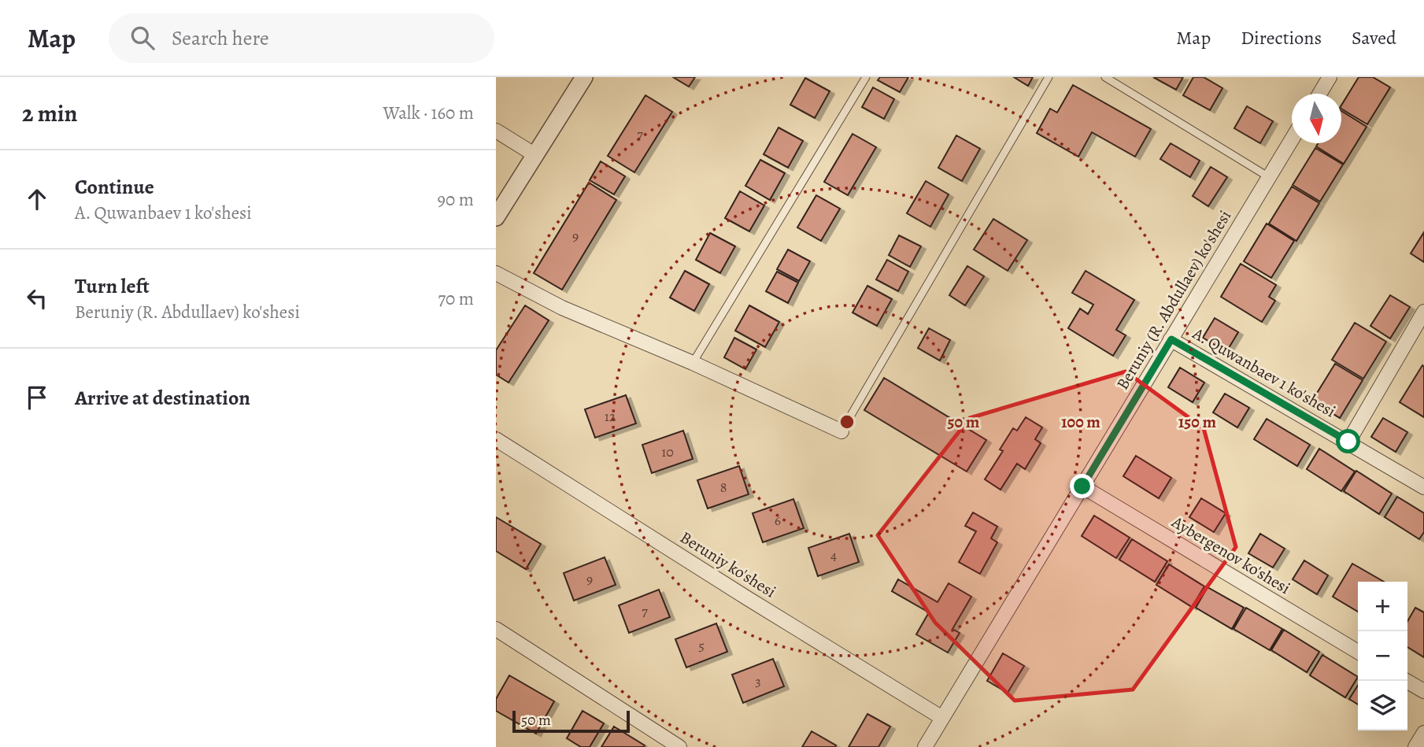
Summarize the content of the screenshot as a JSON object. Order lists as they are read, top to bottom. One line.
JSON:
{"streets":{"street":["Beruniy (R. Abdullaev) ko'shesi","A. Quwanbaev 1 ko'shesi","Aybergenov ko'shesi","Beruniy ko'shesi"]},"crossings":[["Beruniy (R. Abdullaev) ko'shesi","A. Quwanbaev 1 ko'shesi"],["Beruniy (R. Abdullaev) ko'shesi","Aybergenov ko'shesi"],["Beruniy (R. Abdullaev) ko'shesi","Beruniy ko'shesi"]],"house_numbers":["7","9","12","10","8","6","4","9","7","5","3"],"scale_bar":"50 m","north":"bottom","page":{"header":"Map","search":"Search here","nav":["Map","Directions","Saved"],"heading":["2 min","Walk · 160 m"],"list":[["Continue","A. Quwanbaev 1 ko'shesi","90 m"],["Turn left","Beruniy (R. Abdullaev) ko'shesi","70 m"],"Arrive at destination"],"map_buttons":["+","−"],"scale":"50 m"},"rings":["50 m","100 m","150 m"]}
